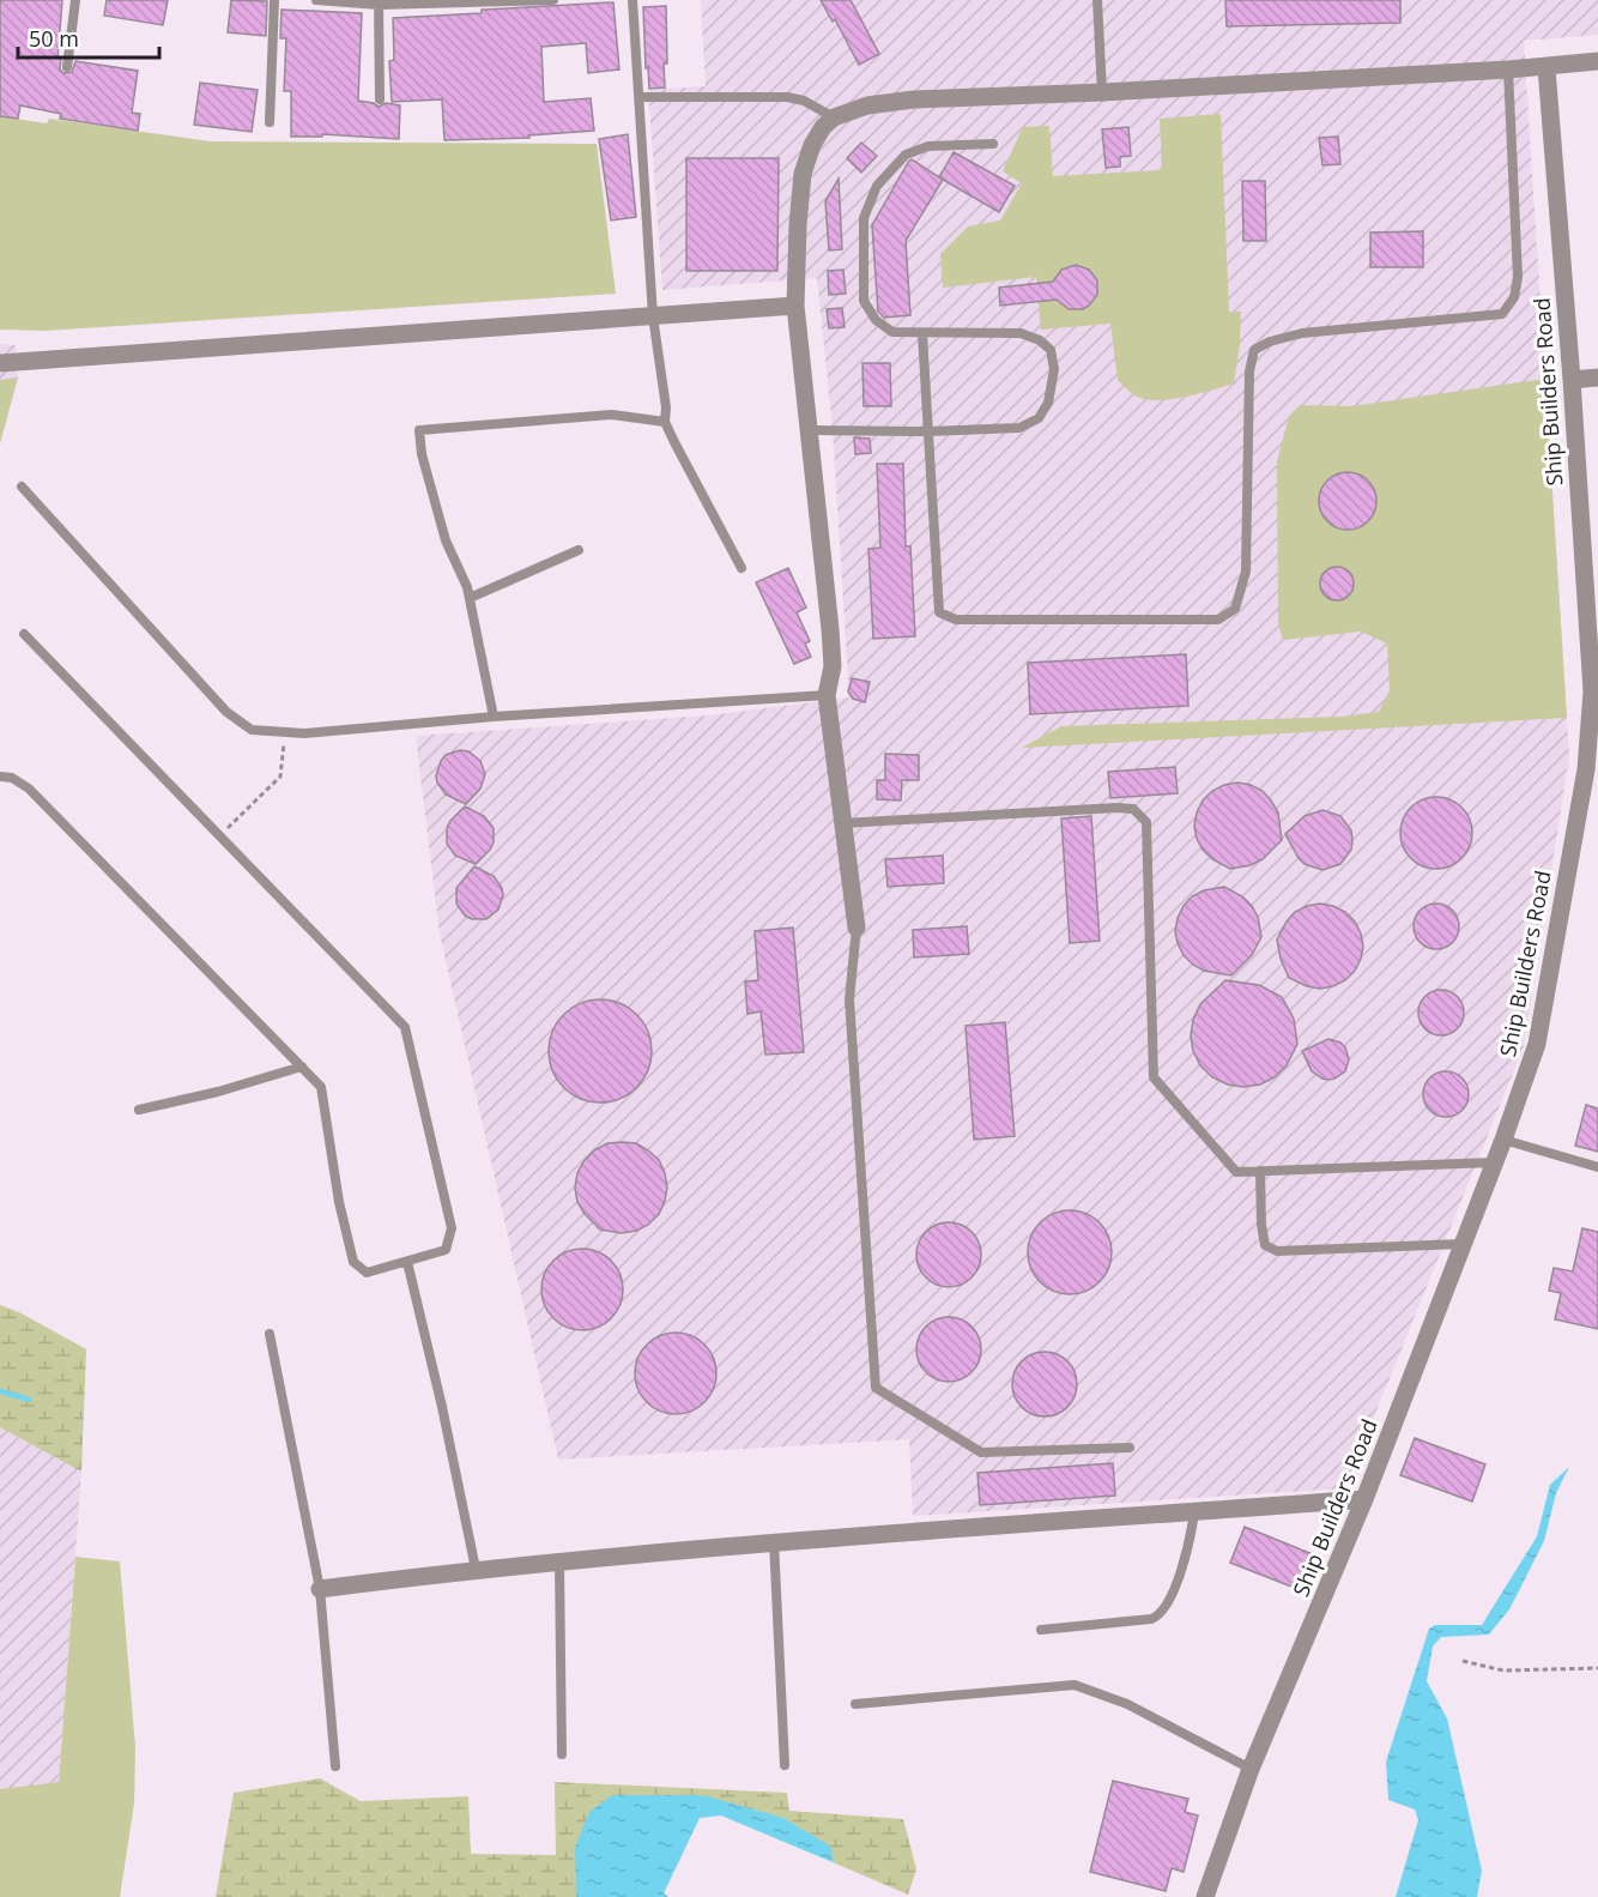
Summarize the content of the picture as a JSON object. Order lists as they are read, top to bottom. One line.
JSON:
{"streets":{"street":["Ship Builders Road"]},"scale_bar":"50 m"}
